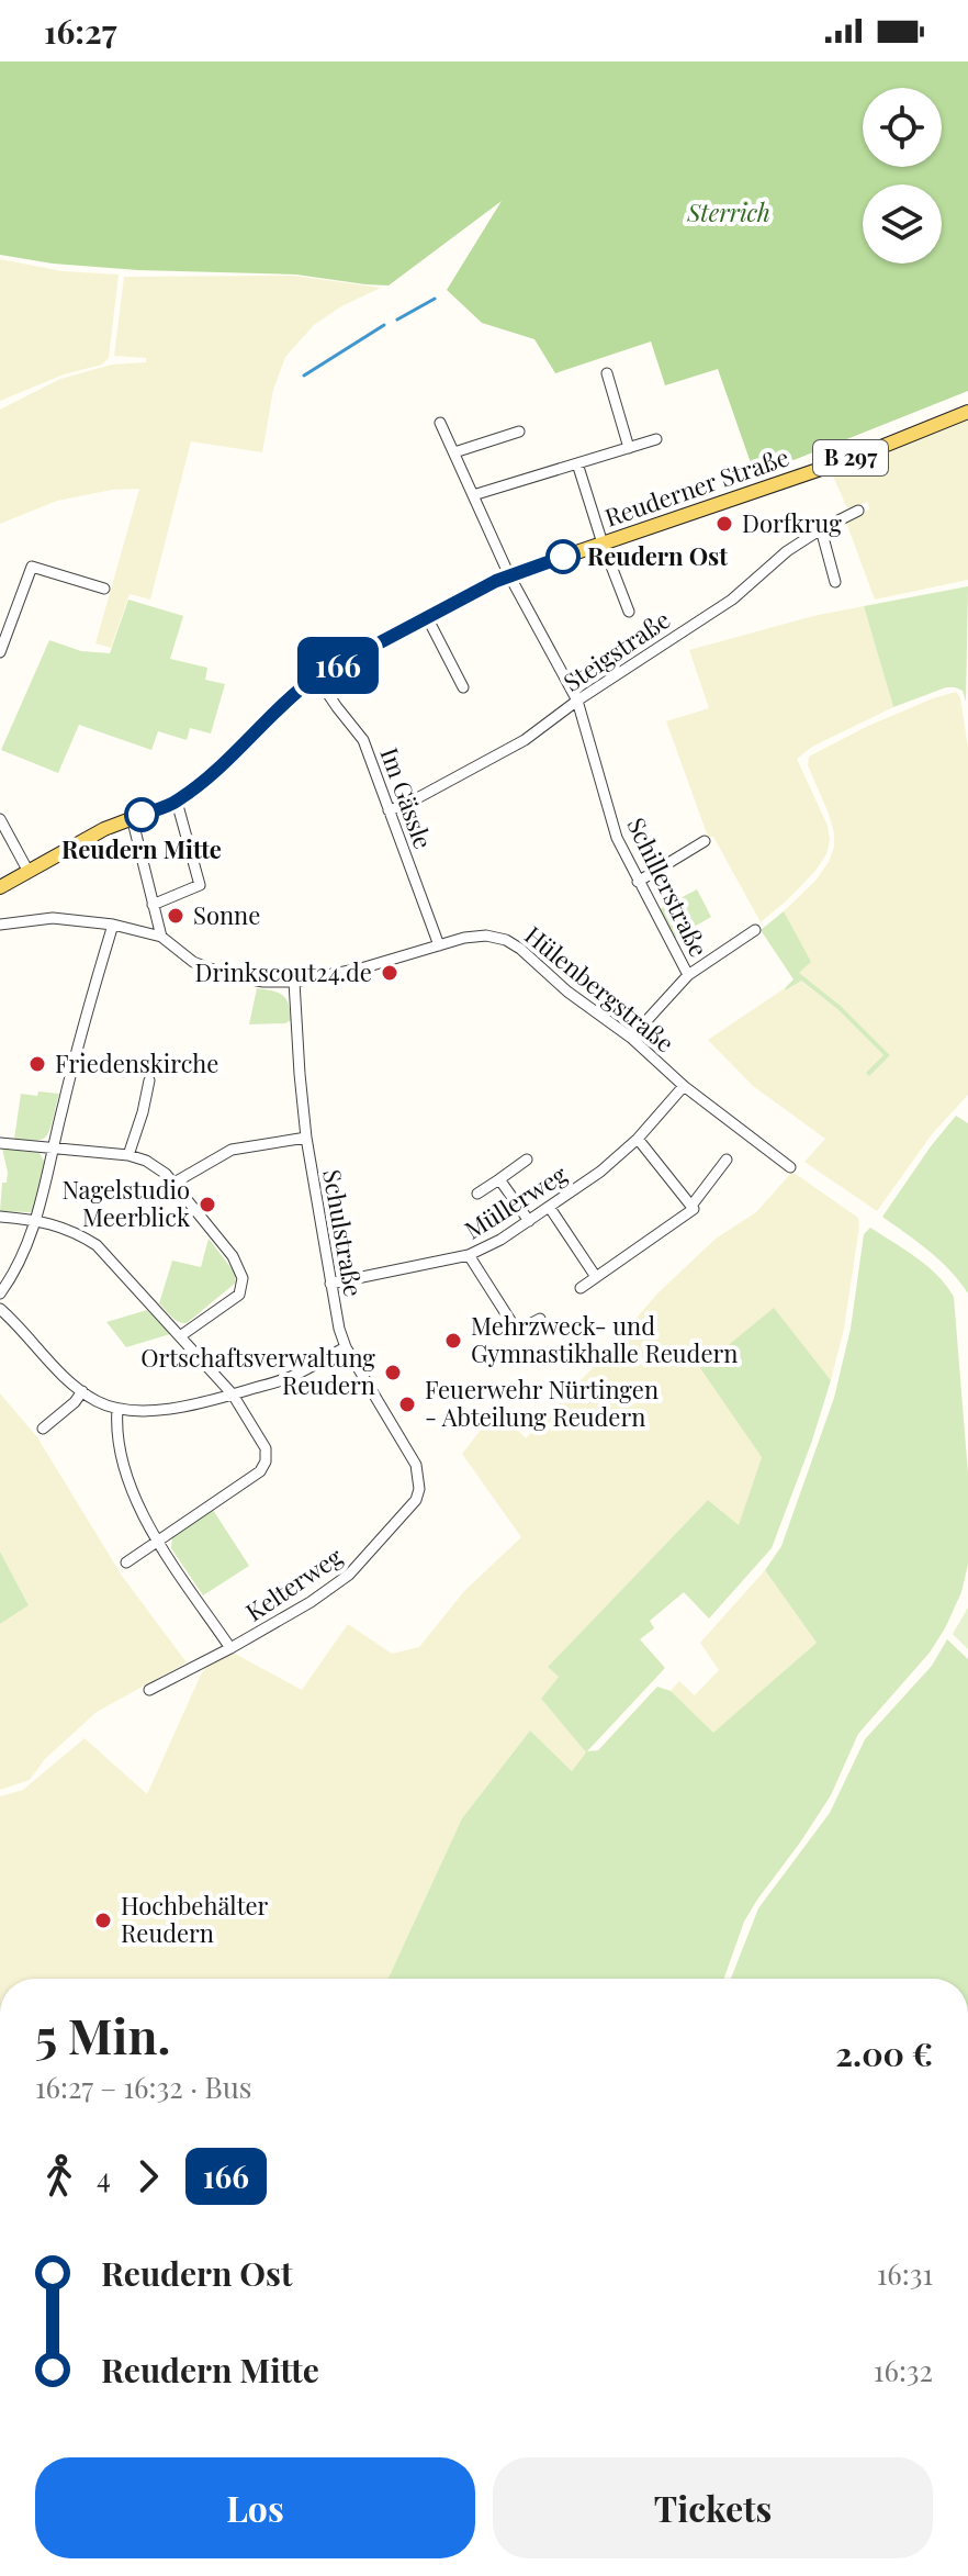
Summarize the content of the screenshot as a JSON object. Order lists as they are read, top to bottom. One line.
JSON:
{"streets":{"main road":["B 297","Reuderner Straße"],"street":["Steigstraße","Im Gässle","Schillerstraße","Hülenbergstraße","Müllerweg","Schulstraße","Kelterweg"]},"crossings":[["Reuderner Straße","Im Gässle"],["Reuderner Straße","Schillerstraße"],["Steigstraße","Im Gässle"],["Steigstraße","Schillerstraße"],["Im Gässle","Hülenbergstraße"],["Hülenbergstraße","Müllerweg"],["Hülenbergstraße","Schulstraße"],["Müllerweg","Schulstraße"],["Schulstraße","Kelterweg"]],"parks":["Sterrich"],"places":["Dorfkrug","Reudern Ost","Reudern Mitte","Sonne","Drinkscout24.de","Friedenskirche","Nagelstudio Meerblick","Mehrzweck- und Gymnastikhalle Reudern","Ortschaftsverwaltung Reudern","Feuerwehr Nürtingen - Abteilung Reudern","Hochbehälter Reudern"],"lines":["bus line 166"],"page":{"status":"16:27","on_map":"166","heading":["5 Min.","16:27 – 16:32 · Bus","2.00 €"],"legs":["4","166"],"list":[{"name":"Reudern Ost","value":"16:31"},{"name":"Reudern Mitte","value":"16:32"}],"buttons":["Los","Tickets"]}}
